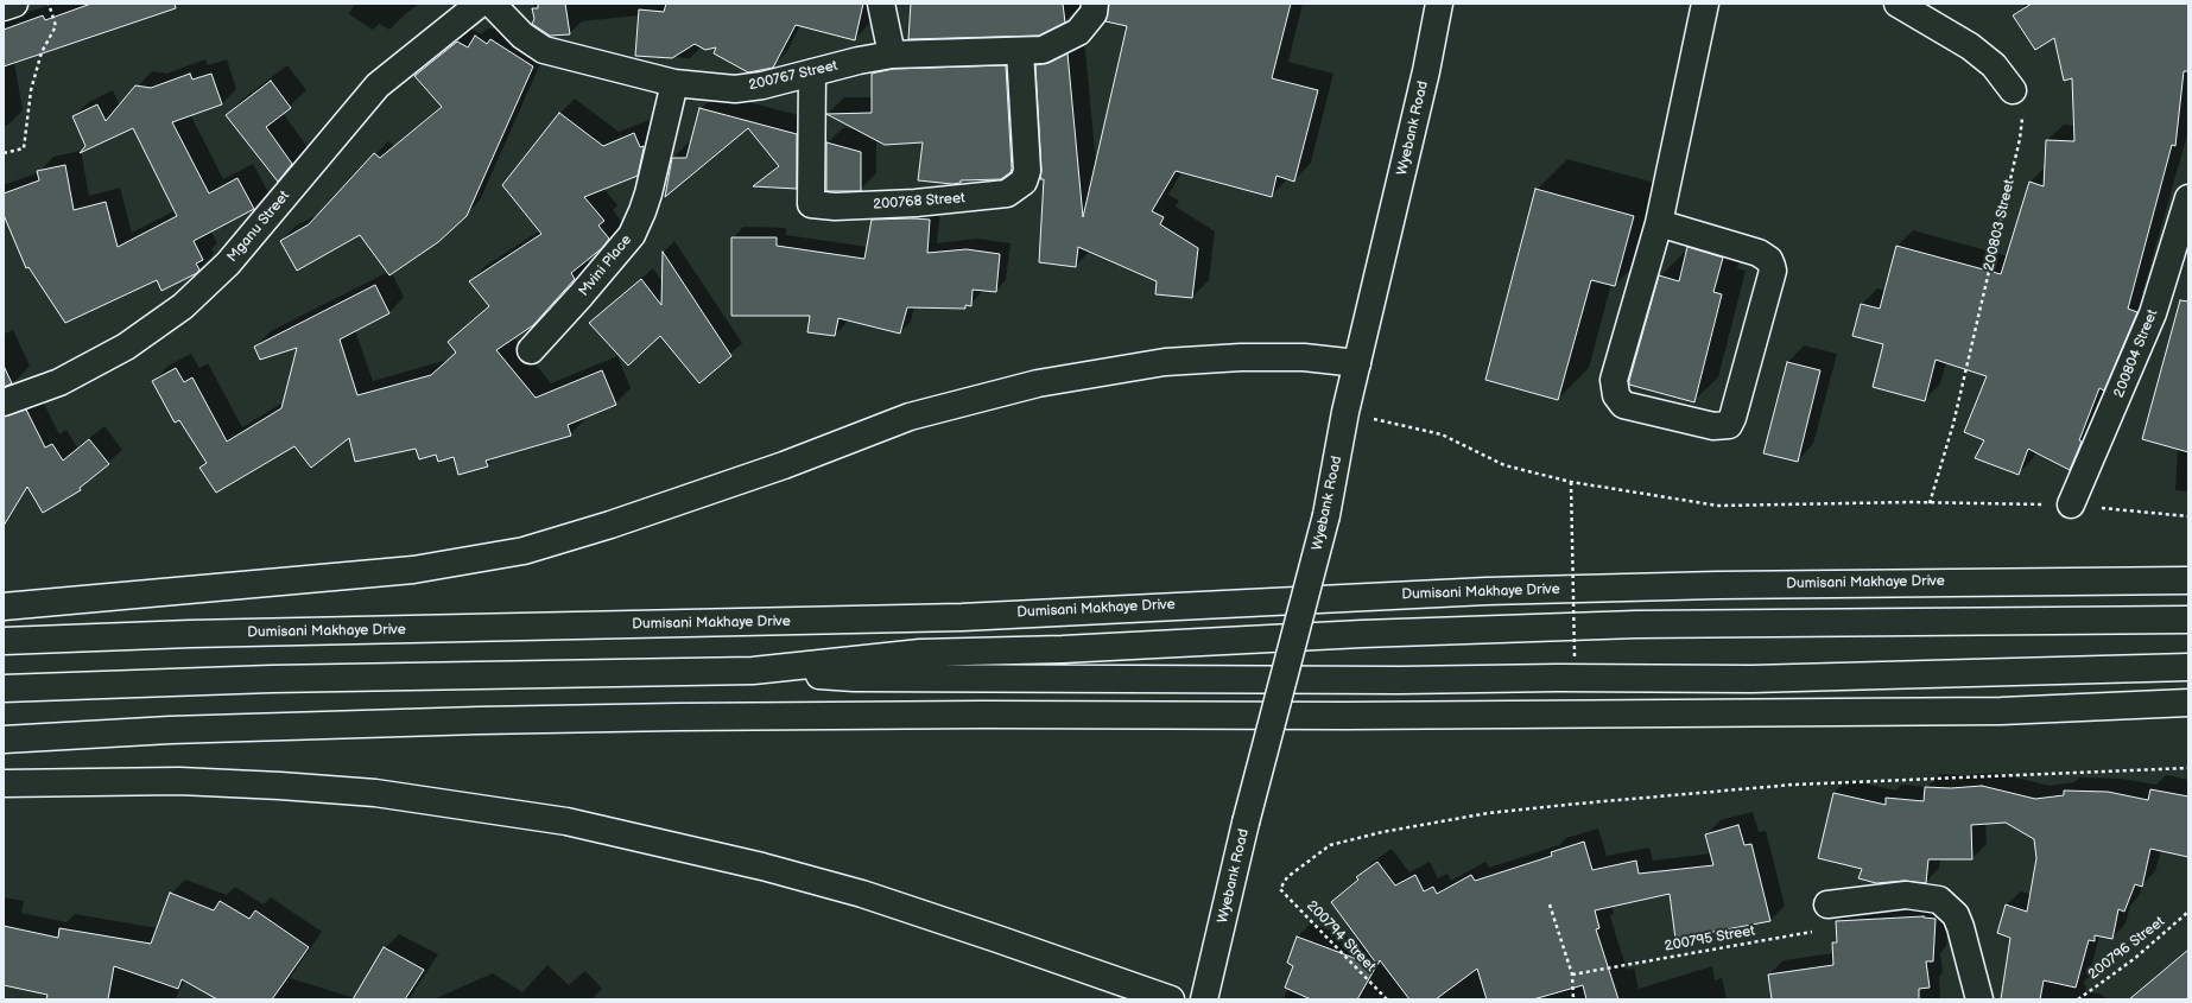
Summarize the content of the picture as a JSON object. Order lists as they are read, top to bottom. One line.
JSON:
{"streets":{"main road":["200767 Street","Wyebank Road","200768 Street","Mganu Street","Mvini Place","200804 Street","Dumisani Makhaye Drive"],"path":["200803 Street","200794 Street","200795 Street","200796 Street"]},"crossings":[["200767 Street","200768 Street"],["200767 Street","Mvini Place"]]}
